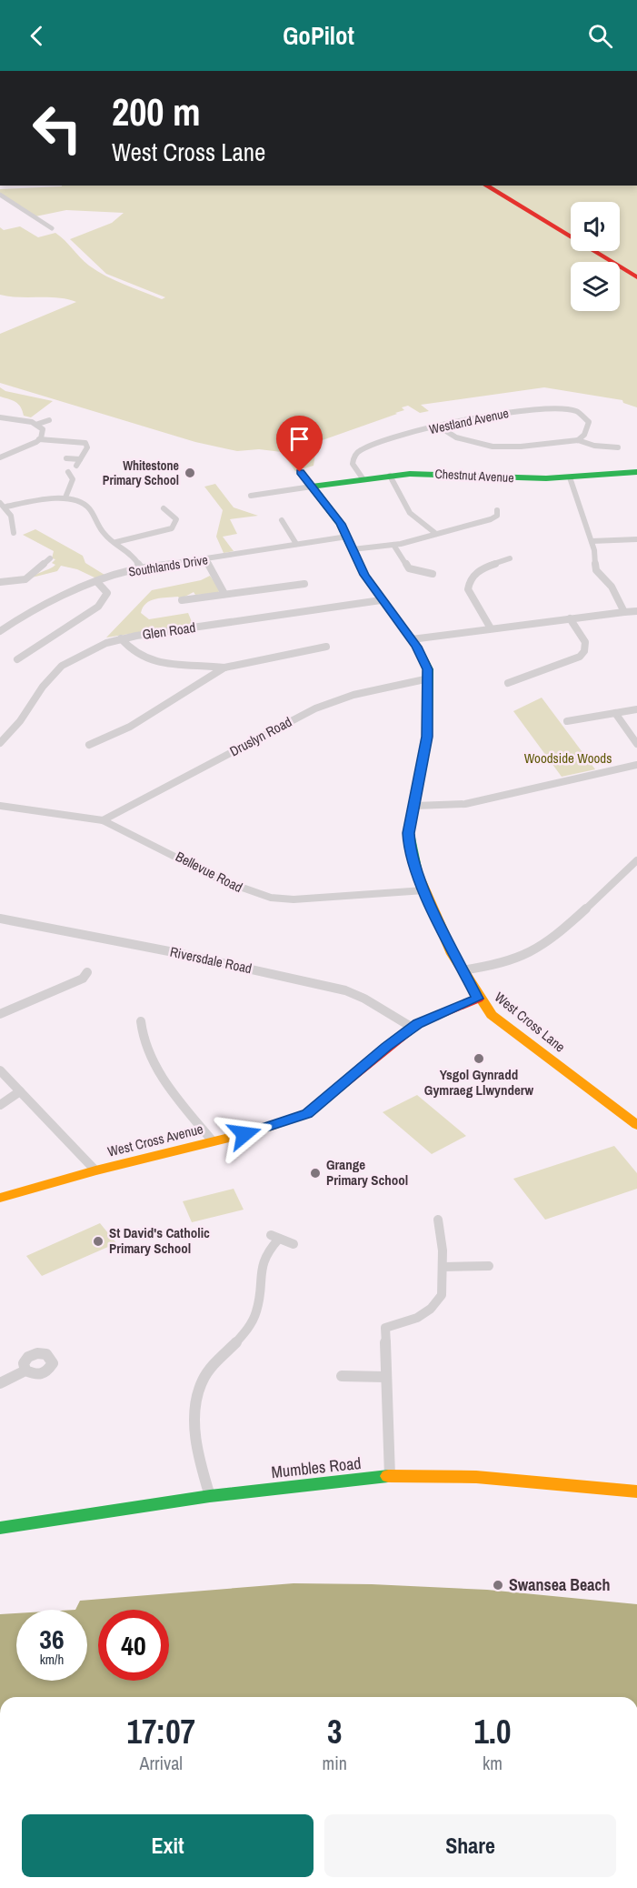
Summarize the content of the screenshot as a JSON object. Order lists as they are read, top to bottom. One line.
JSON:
{"streets":{"street":["Westland Avenue","Chestnut Avenue","Southlands Drive","Glen Road","Druslyn Road","Bellevue Road","Riversdale Road","West Cross Lane","West Cross Avenue","Mumbles Road"]},"crossings":[["Westland Avenue","Chestnut Avenue"],["Chestnut Avenue","West Cross Lane"],["Southlands Drive","West Cross Lane"],["Glen Road","West Cross Lane"],["Druslyn Road","Bellevue Road"],["Druslyn Road","West Cross Lane"],["Bellevue Road","West Cross Lane"],["Riversdale Road","West Cross Avenue"],["West Cross Lane","West Cross Avenue"]],"parks":["Woodside Woods"],"places":["Whitestone Primary School","Ysgol Gynradd Gymraeg Llwynderw","Grange Primary School","St David's Catholic Primary School","Swansea Beach"],"page":{"header":"GoPilot","turn":["200 m","West Cross Lane"],"speed":"36 km/h","limit":"40","eta":["17:07","Arrival","3","min","1.0","km"],"buttons":["Exit","Share"]}}
